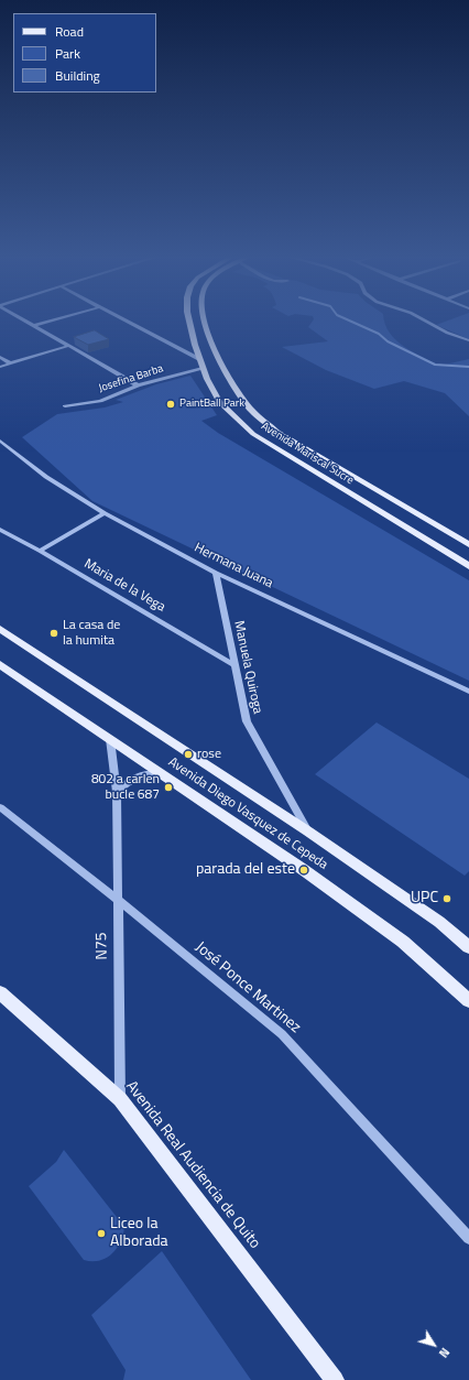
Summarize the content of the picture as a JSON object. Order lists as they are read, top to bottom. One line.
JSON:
{"streets":{"main road":["Avenida Mariscal Sucre","Avenida Diego Vasquez de Cepeda","Avenida Real Audiencia de Quito"],"street":["Josefina Barba","Hermana Juana","Maria de la Vega","Manuela Quiroga","N75","José Ponce Martinez"]},"crossings":[["Josefina Barba","Avenida Mariscal Sucre"],["Hermana Juana","Manuela Quiroga"],["Maria de la Vega","Manuela Quiroga"],["Manuela Quiroga","Avenida Diego Vasquez de Cepeda"],["Avenida Diego Vasquez de Cepeda","N75"],["N75","José Ponce Martinez"],["N75","Avenida Real Audiencia de Quito"]],"places":["PaintBall Park","La casa de la humita","rose","802 a carlen bucle 687","parada del este","UPC","Liceo la Alborada"],"legend":["Road","Park","Building"],"north":"bottom right"}
